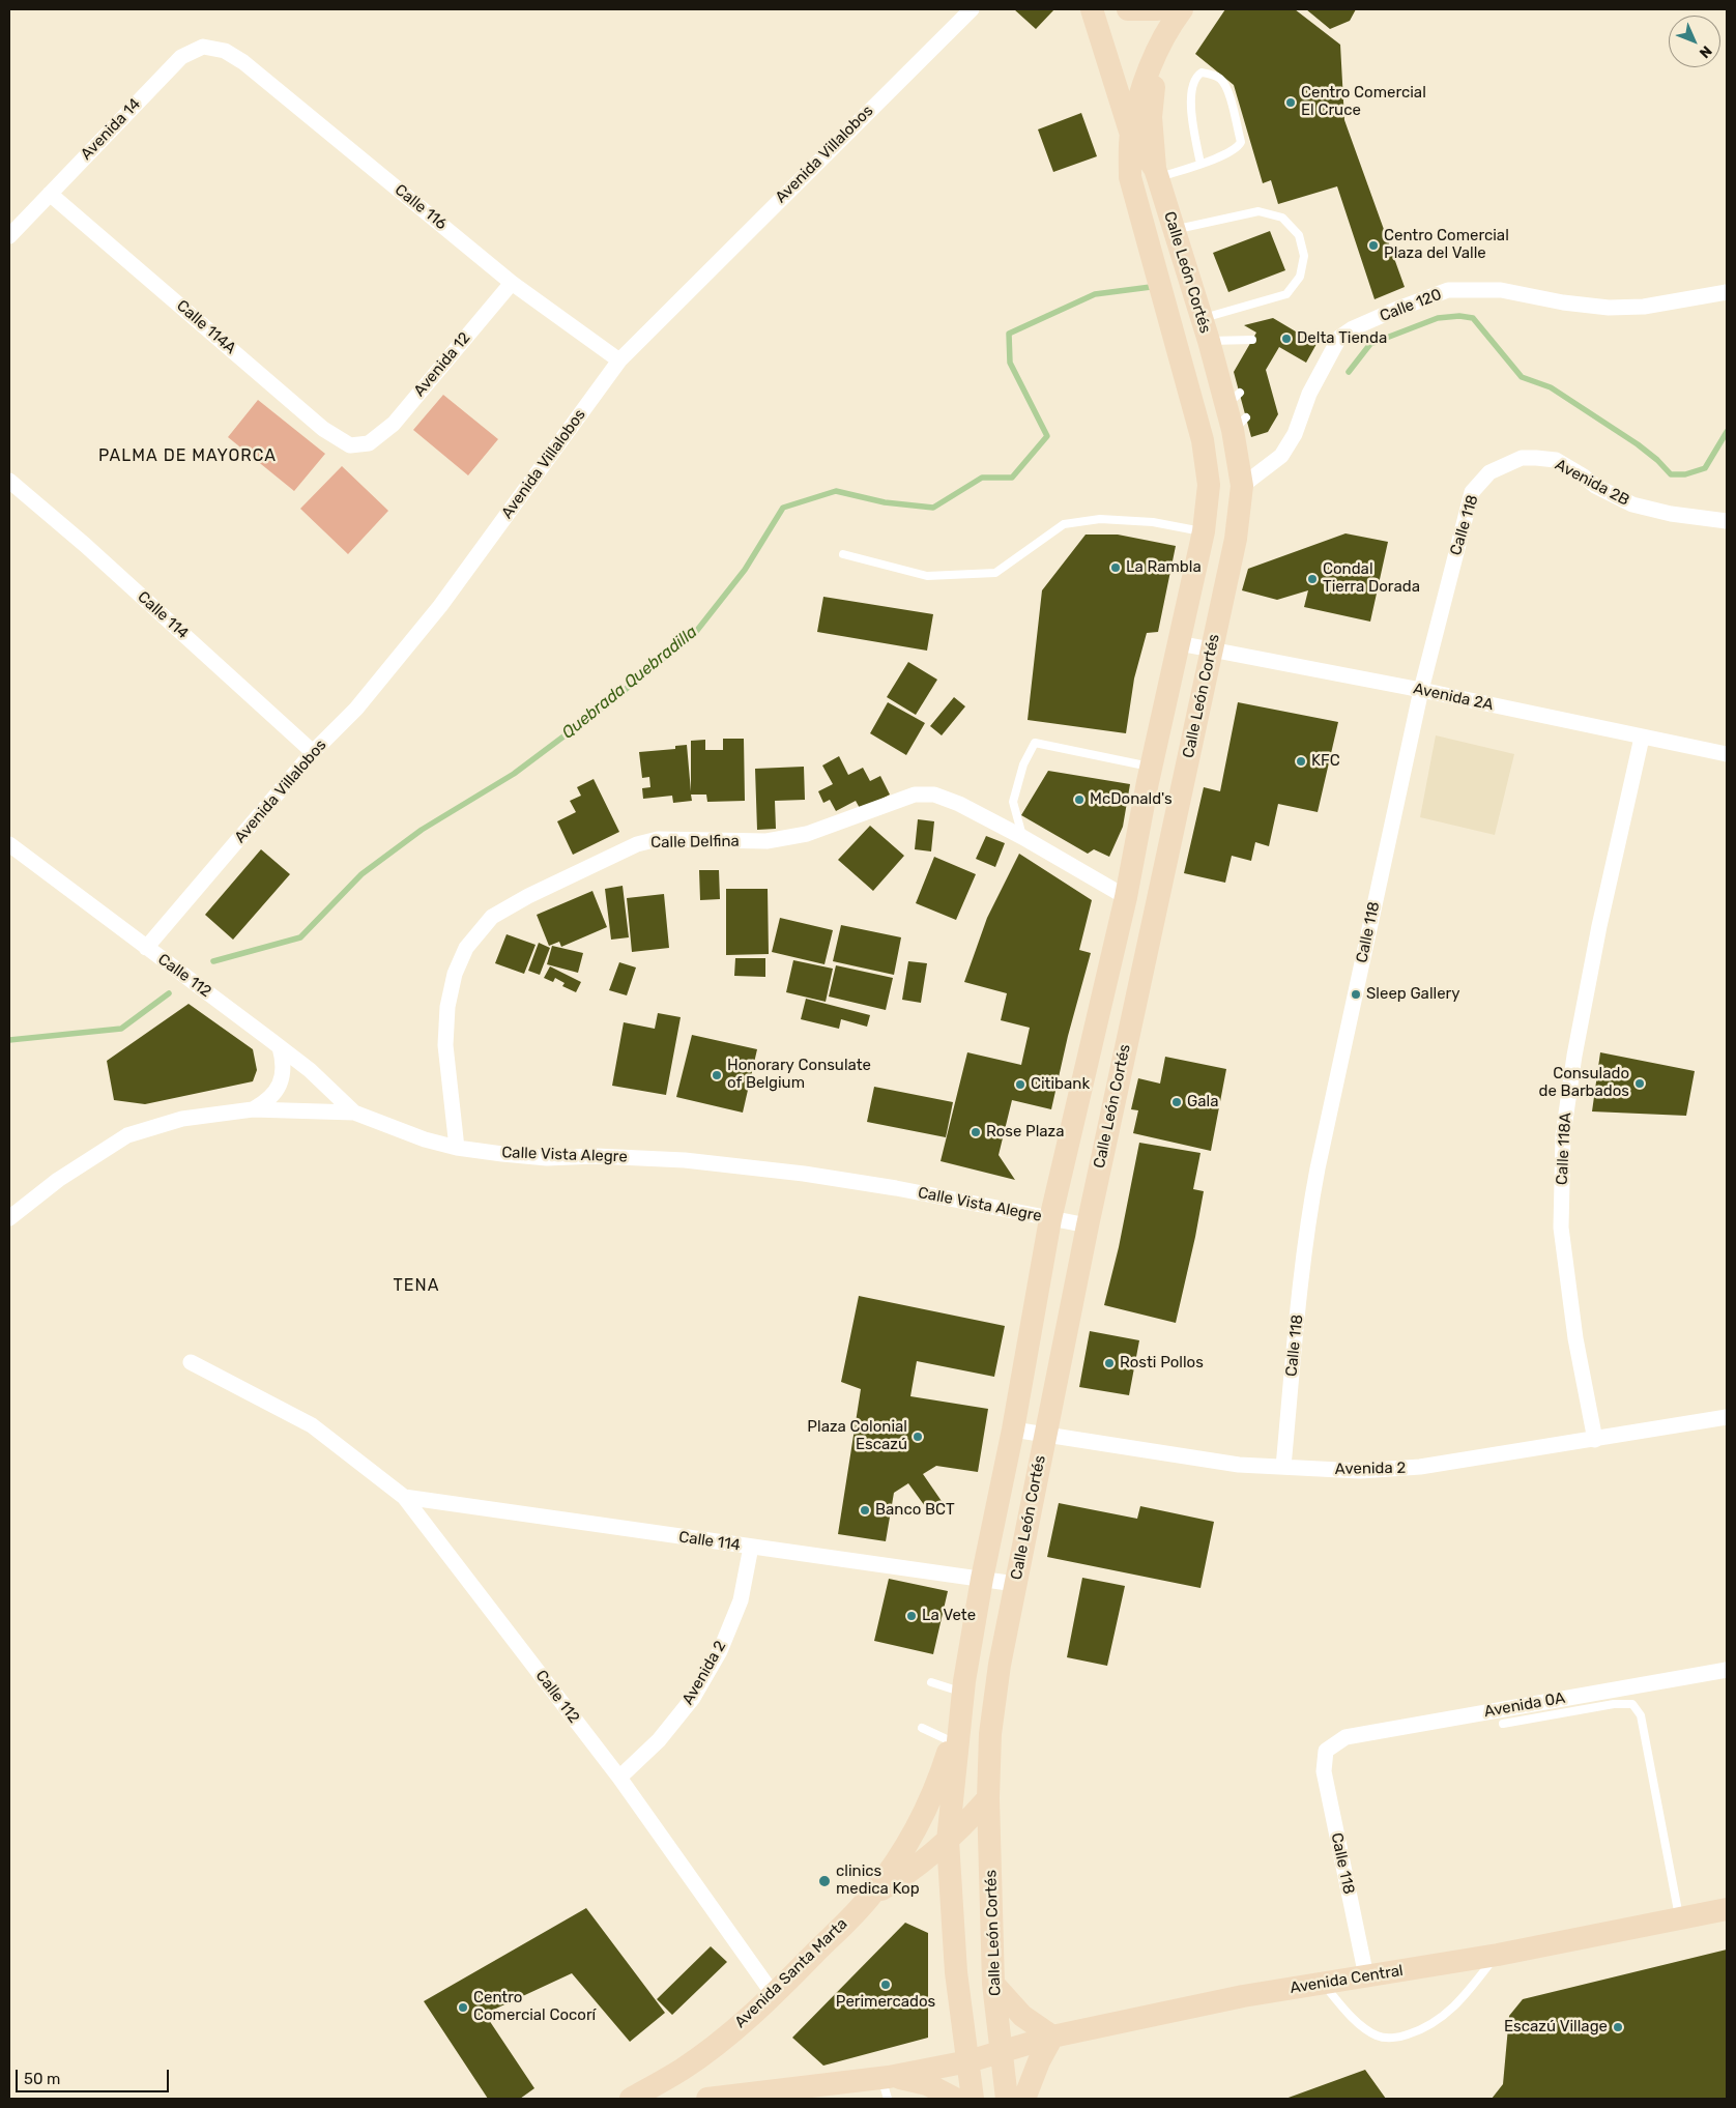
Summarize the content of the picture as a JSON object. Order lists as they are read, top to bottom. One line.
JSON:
{"streets":{"main road":["Calle León Cortés","Avenida Santa Marta","Avenida Central"],"street":["Avenida 14","Avenida Villalobos","Calle 116","Calle 120","Calle 114A","Avenida 12","Avenida 2B","Calle 118","Calle 114","Avenida 2A","Calle Delfina","Calle 112","Calle 118A","Calle Vista Alegre","Avenida 2","Avenida 0A"]},"crossings":[["Avenida 14","Calle 116"],["Avenida 14","Calle 114A"],["Avenida Villalobos","Calle 116"],["Avenida Villalobos","Calle 114"],["Avenida Villalobos","Calle 112"],["Calle 116","Avenida 12"],["Calle León Cortés","Calle 120"],["Calle León Cortés","Calle 114"],["Calle León Cortés","Avenida 2A"],["Calle León Cortés","Calle Delfina"],["Calle León Cortés","Calle Vista Alegre"],["Calle León Cortés","Avenida 2"],["Calle León Cortés","Avenida Santa Marta"],["Calle León Cortés","Avenida Central"],["Calle 114A","Avenida 12"],["Avenida 2B","Calle 118"],["Calle 118","Avenida 2A"],["Calle 118","Avenida 2"],["Calle 118","Avenida 0A"],["Calle 118","Avenida Central"],["Calle 114","Calle 112"],["Calle 114","Avenida 2"],["Avenida 2A","Calle 118A"],["Calle Delfina","Calle Vista Alegre"],["Calle 112","Calle Vista Alegre"],["Calle 112","Avenida 2"],["Calle 112","Avenida Santa Marta"],["Calle 118A","Avenida 2"]],"districts":["PALMA DE MAYORCA","TENA"],"water":["Quebrada Quebradilla"],"places":["Centro Comercial El Cruce","Centro Comercial Plaza del Valle","Delta Tienda","La Rambla","Condal Tierra Dorada","KFC","McDonald's","Sleep Gallery","Honorary Consulate of Belgium","Consulado de Barbados","Citibank","Gala","Rose Plaza","Rosti Pollos","Plaza Colonial Escazú","Banco BCT","La Vete","clinics medica Kop","Perimercados","Centro Comercial Cocorí","Escazú Village"],"scale_bar":"50 m","north":"bottom right"}
